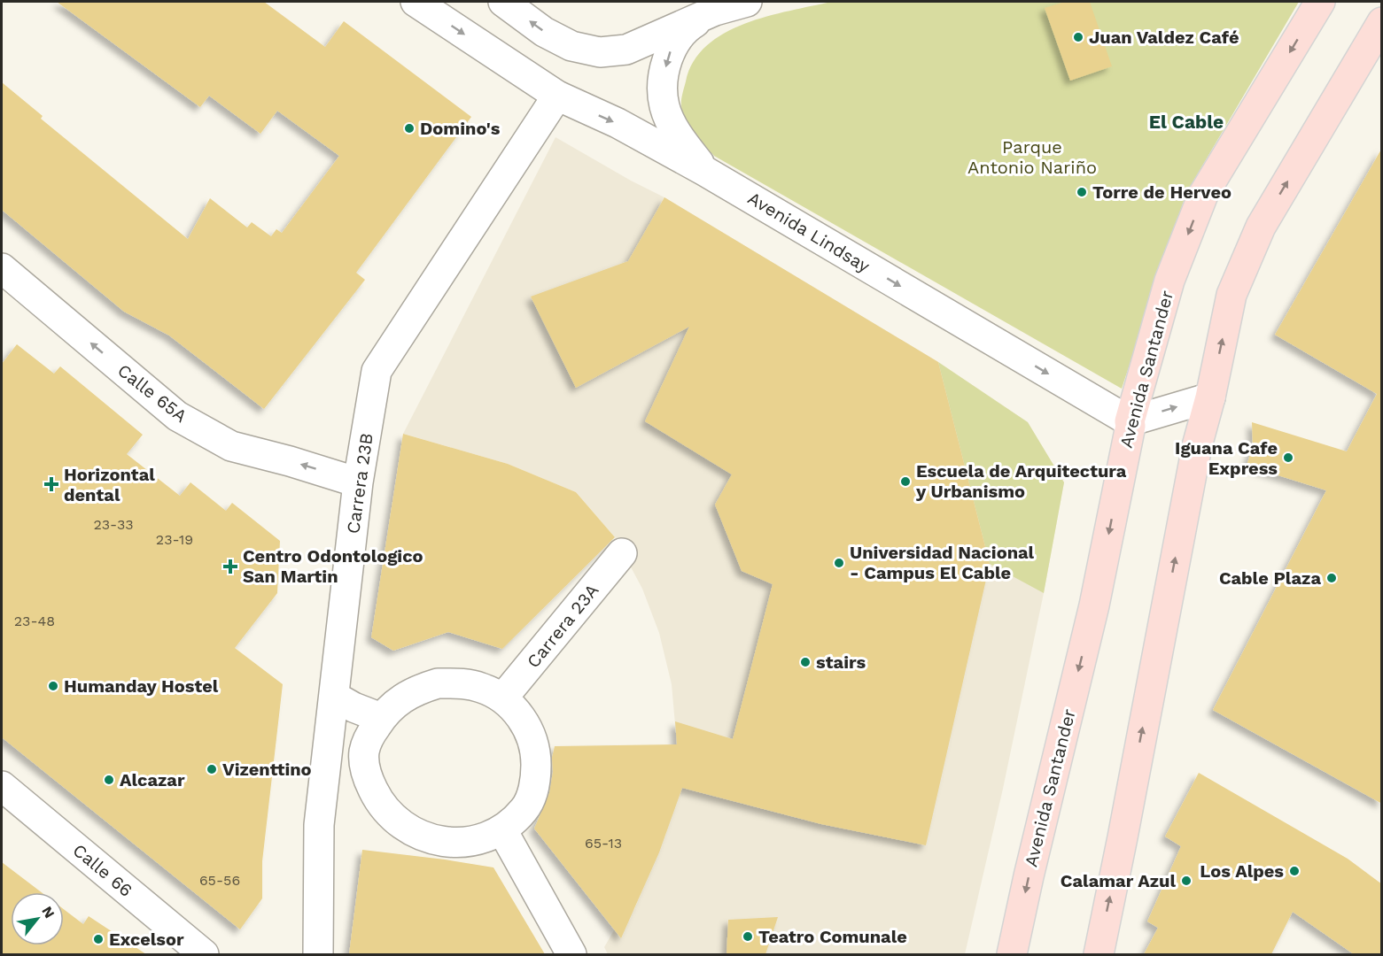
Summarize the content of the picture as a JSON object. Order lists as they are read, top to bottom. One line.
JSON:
{"streets":{"main road":["Avenida Santander"],"street":["Avenida Lindsay","Calle 65A","Carrera 23B","Carrera 23A","Calle 66"]},"crossings":[["Avenida Lindsay","Avenida Santander"],["Avenida Lindsay","Carrera 23B"],["Calle 65A","Carrera 23B"]],"one_way":["Avenida Lindsay","Calle 65A"],"districts":["El Cable"],"parks":["Parque Antonio Nariño"],"places":{"other":["Juan Valdez Café","Domino's","Torre de Herveo","Iguana Cafe Express","Escuela de Arquitectura y Urbanismo","Universidad Nacional - Campus El Cable","Cable Plaza","stairs","Humanday Hostel","Vizenttino","Alcazar","Los Alpes","Calamar Azul","Teatro Comunale","Excelsor"],"health":["Horizontal dental","Centro Odontologico San Martin"]},"house_numbers":["23-33","23-19","23-48","65-13","65-56"],"north":"top right"}
